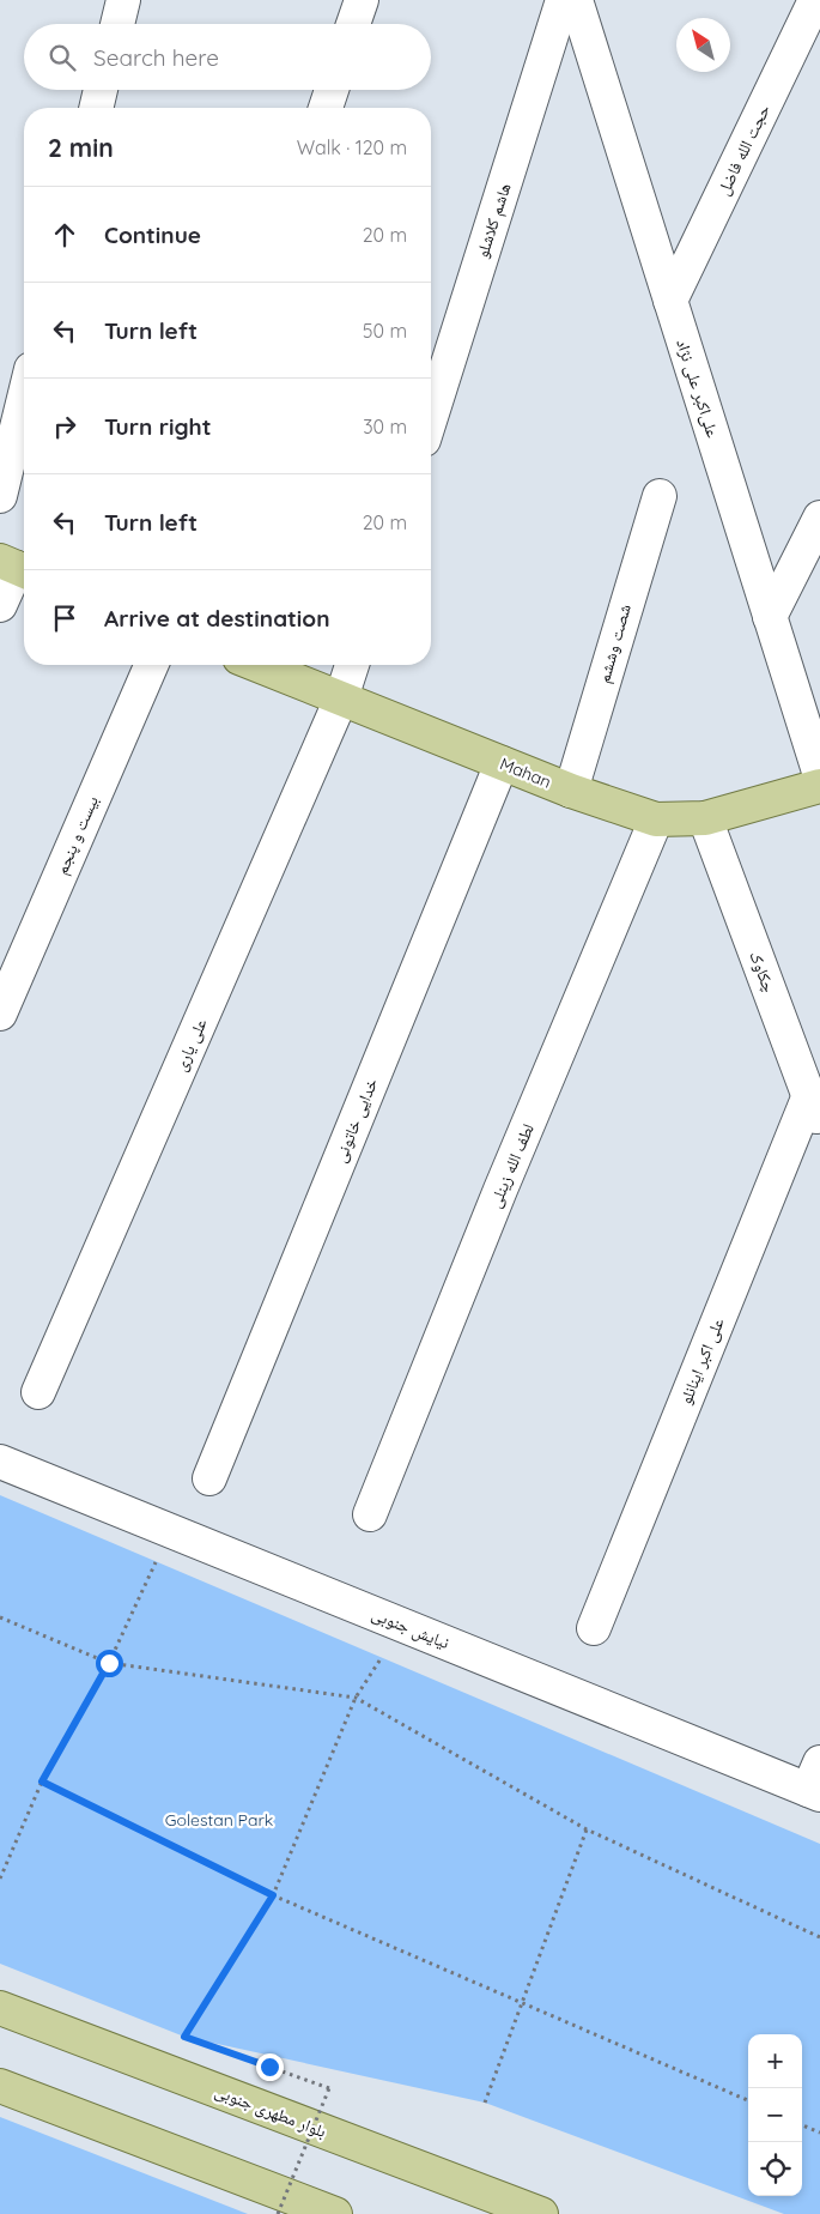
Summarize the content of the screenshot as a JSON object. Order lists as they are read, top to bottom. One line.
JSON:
{"streets":{"main road":["Mahan","بلوار مطهری جنوبی"],"street":["حجت الله فاضل","هاشم کلاشلو","علی‌اکبر علی نژاد","شصت وششم","بیست و پنجم","چکاوک","علی یاری","خدایی خاتونی","لطف الله زینلی","علی اکبر اینانلو","نیایش جنوبی"]},"crossings":[["حجت الله فاضل","علی‌اکبر علی نژاد"],["شصت وششم","Mahan"],["Mahan","چکاوک"],["Mahan","علی یاری"],["Mahan","خدایی خاتونی"],["Mahan","لطف الله زینلی"],["چکاوک","علی اکبر اینانلو"]],"parks":["Golestan Park"],"north":"top left","page":{"search":"Search here","heading":["2 min","Walk · 120 m"],"list":[["Continue","20 m"],["Turn left","50 m"],["Turn right","30 m"],["Turn left","20 m"],"Arrive at destination"],"map_buttons":["+","−"]}}
